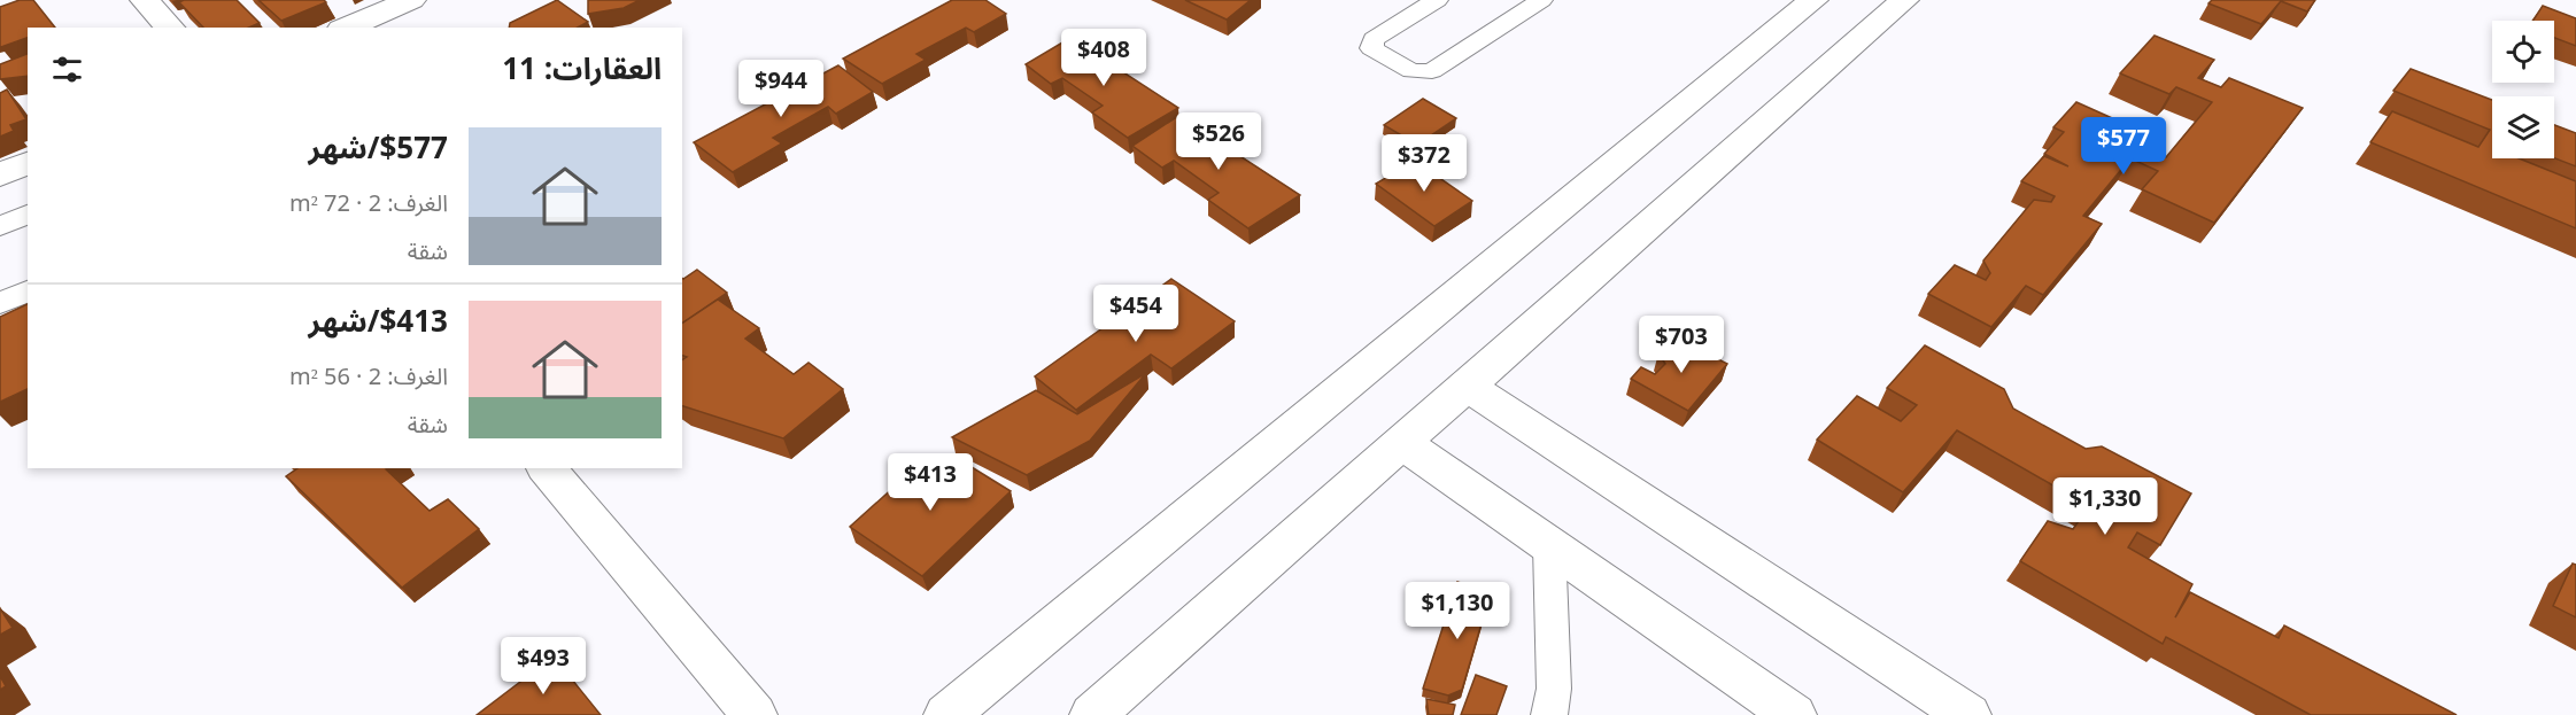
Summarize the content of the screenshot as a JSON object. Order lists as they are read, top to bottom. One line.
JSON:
{"page":{"heading":"العقارات: 11","price":["$408","$944","$526","$577","$372","$454","$703","$413","$1,330","$1,130","$493"],"list":[{"name":"$577/شهر","note":"الغرف: 2 · 72 m² · شقة"},{"name":"$413/شهر","note":"الغرف: 2 · 56 m² · شقة"}]}}
